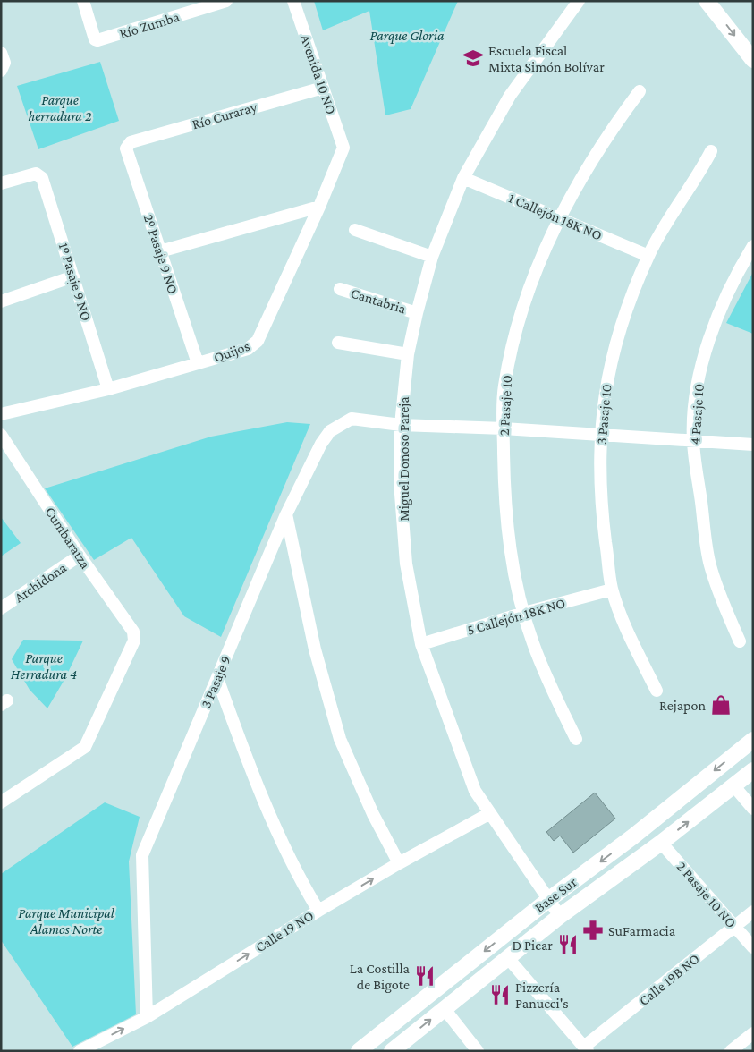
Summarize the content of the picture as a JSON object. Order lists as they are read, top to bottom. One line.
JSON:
{"streets":{"street":["Río Zumba","Avenida 10 NO","Río Curaray","1 Callejón 18K NO","2º Pasaje 9 NO","1º Pasaje 9 NO","Cantabria","Quijos","2 Pasaje 10","3 Pasaje 10","4 Pasaje 10","Miguel Donoso Pareja","Cumbaratza","Archidona","5 Callejón 18K NO","3 Pasaje 9","Base Sur","2 Pasaje 10 NO","Calle 19 NO","Calle 19B NO"]},"crossings":[["Avenida 10 NO","Río Curaray"],["Avenida 10 NO","Quijos"],["Río Curaray","2º Pasaje 9 NO"],["1 Callejón 18K NO","2 Pasaje 10"],["1 Callejón 18K NO","3 Pasaje 10"],["1 Callejón 18K NO","Miguel Donoso Pareja"],["2º Pasaje 9 NO","Quijos"],["1º Pasaje 9 NO","Quijos"],["Cantabria","Miguel Donoso Pareja"],["2 Pasaje 10","5 Callejón 18K NO"],["2 Pasaje 10","3 Pasaje 9"],["3 Pasaje 10","5 Callejón 18K NO"],["3 Pasaje 10","3 Pasaje 9"],["4 Pasaje 10","3 Pasaje 9"],["Miguel Donoso Pareja","5 Callejón 18K NO"],["Miguel Donoso Pareja","3 Pasaje 9"],["Miguel Donoso Pareja","Base Sur"],["Miguel Donoso Pareja","Calle 19 NO"],["Cumbaratza","Archidona"],["3 Pasaje 9","Calle 19 NO"],["Base Sur","2 Pasaje 10 NO"],["2 Pasaje 10 NO","Calle 19B NO"]],"one_way":["Calle 19 NO"],"parks":["Parque Gloria","Parque herradura 2","Parque Herradura 4","Parque Municipal Alamos Norte"],"places":{"school or university":["Escuela Fiscal Mixta Simón Bolívar"],"shop":["Rejapon"],"pharmacy":["SuFarmacia"],"restaurant":["D Picar","La Costilla de Bigote","Pizzería Panucci's"]}}
